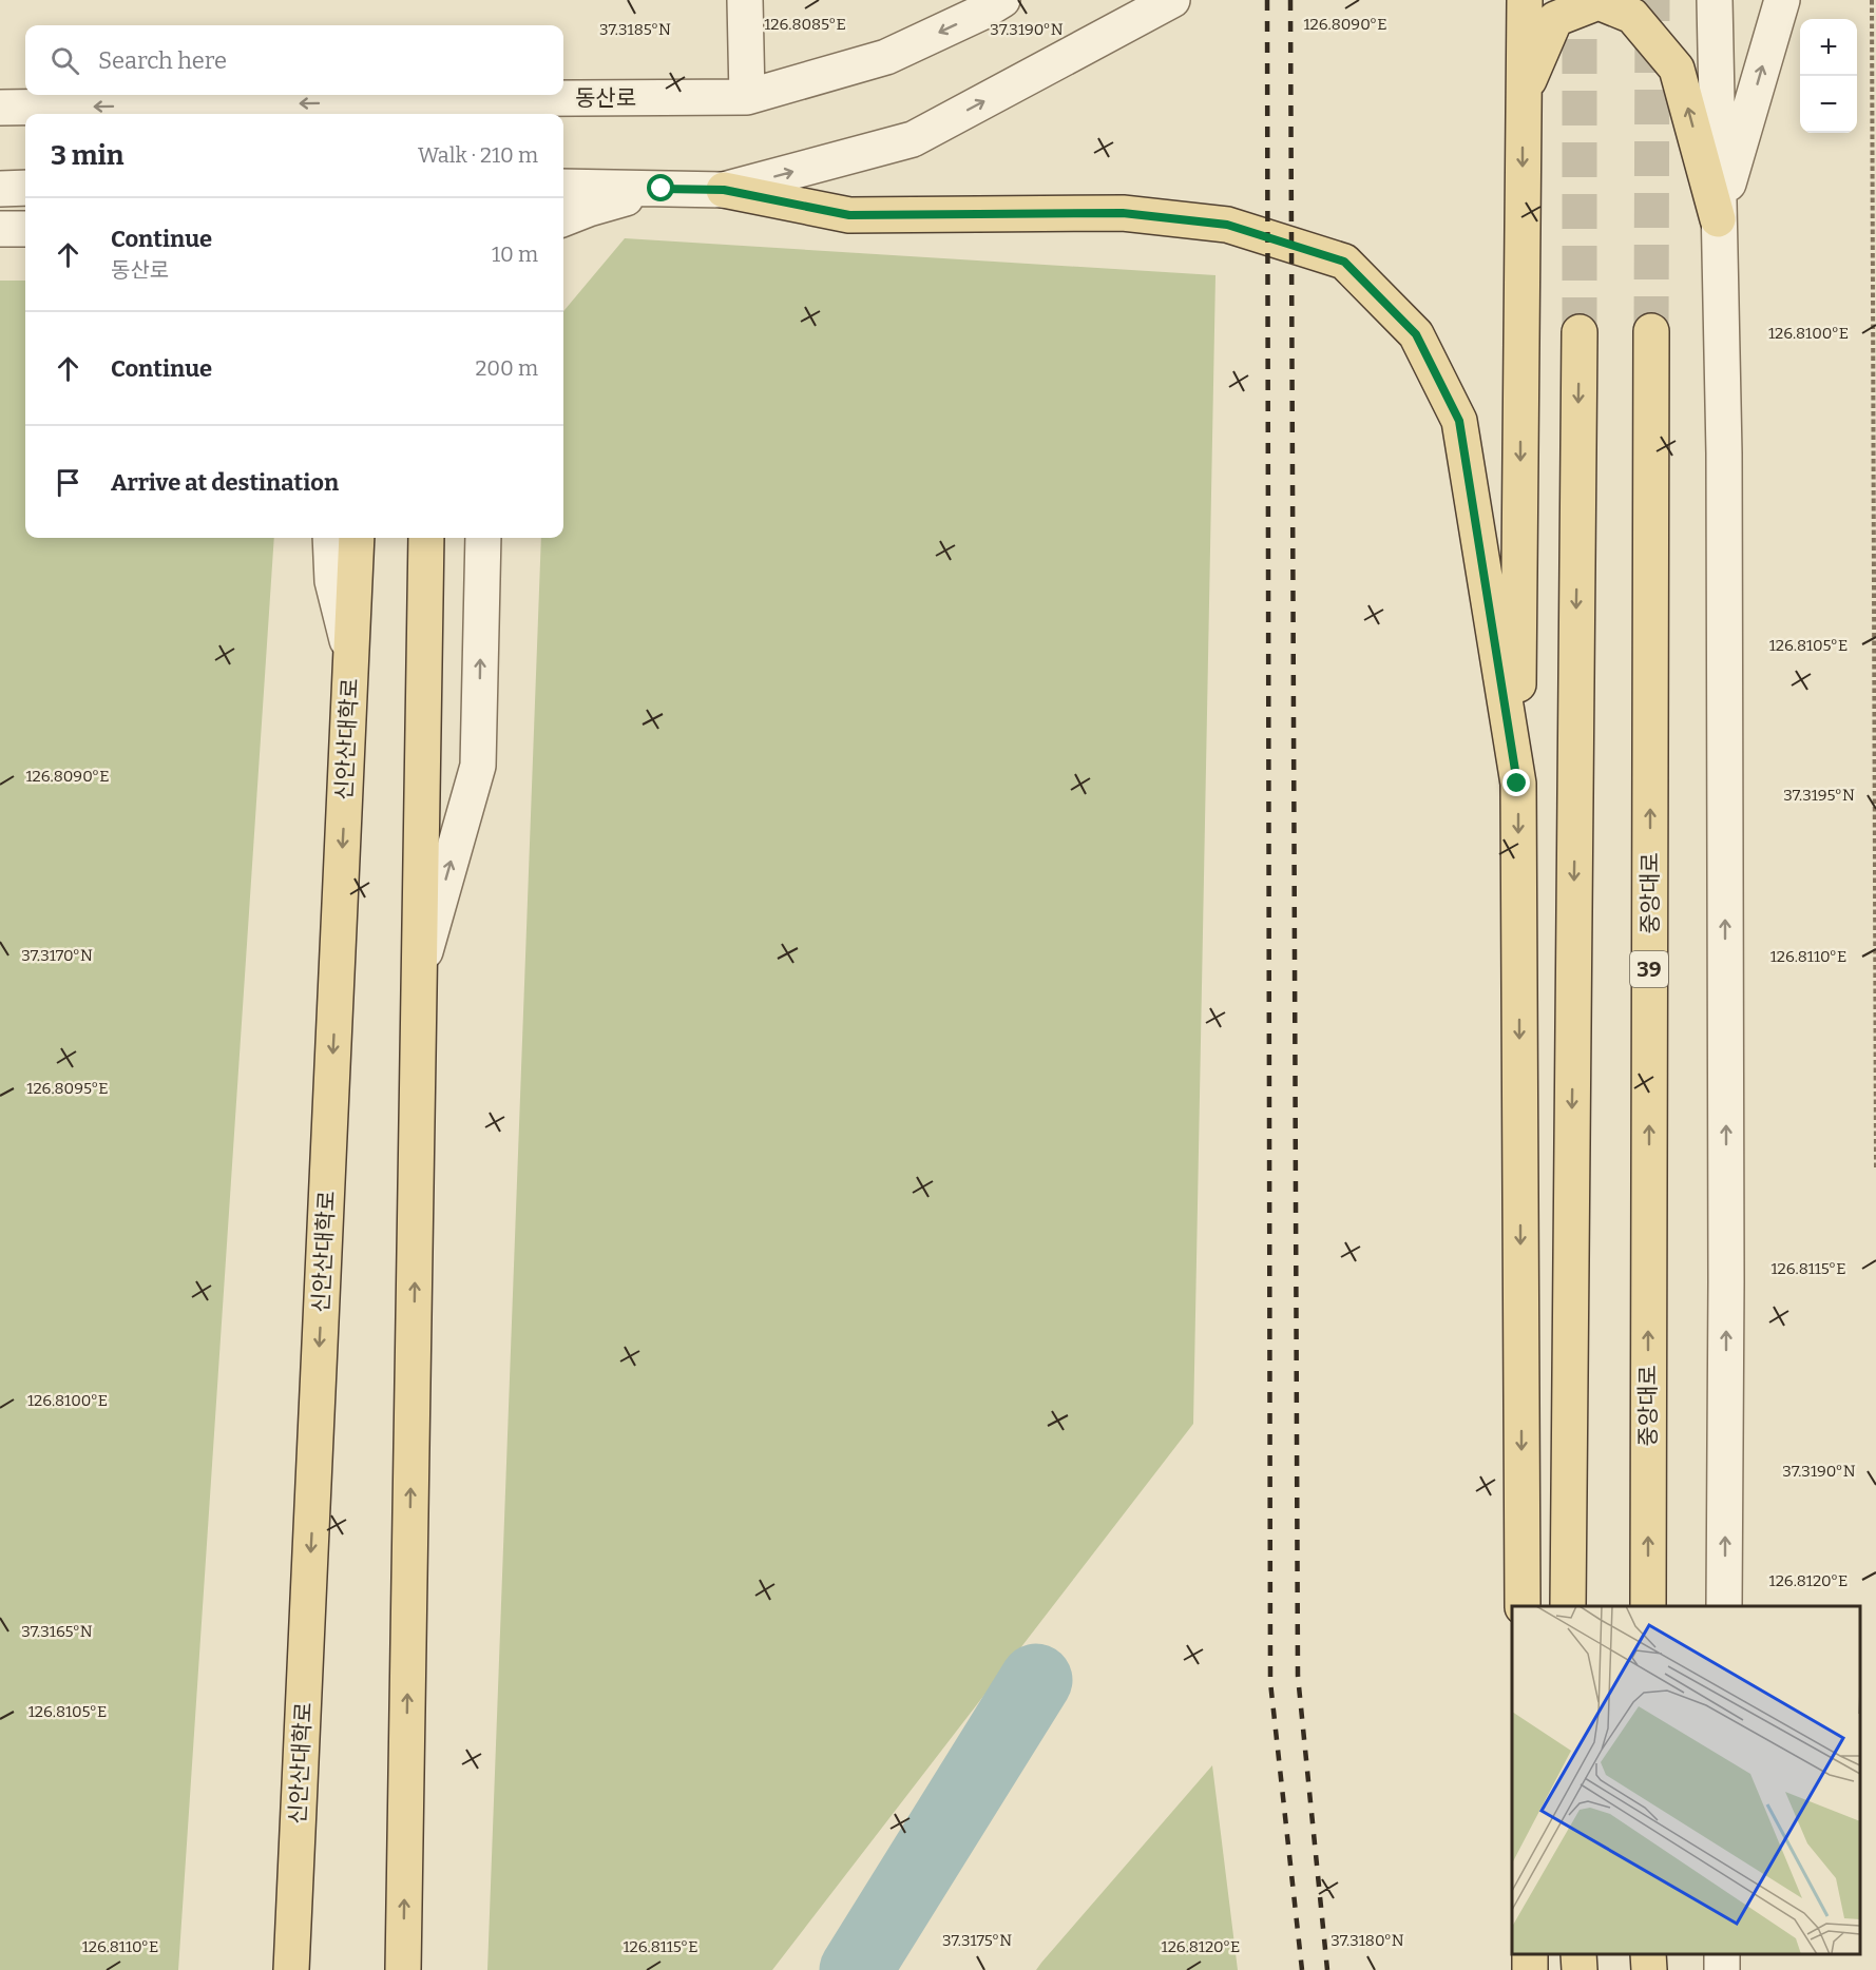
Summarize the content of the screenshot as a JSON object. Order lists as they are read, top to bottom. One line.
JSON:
{"streets":{"main road":["신안산대학로","중앙대로","39"],"street":["동산로"]},"page":{"map_buttons":["+","−"],"search":"Search here","heading":["3 min","Walk · 210 m"],"list":[["Continue","동산로","10 m"],["Continue","200 m"],"Arrive at destination"]},"coordinates":["126.8085°E","126.8090°E","37.3185°N","37.3190°N","126.8100°E","126.8105°E","37.3195°N","37.3170°N","126.8110°E","126.8095°E","126.8115°E","126.8120°E","37.3165°N","37.3175°N","37.3180°N"]}
